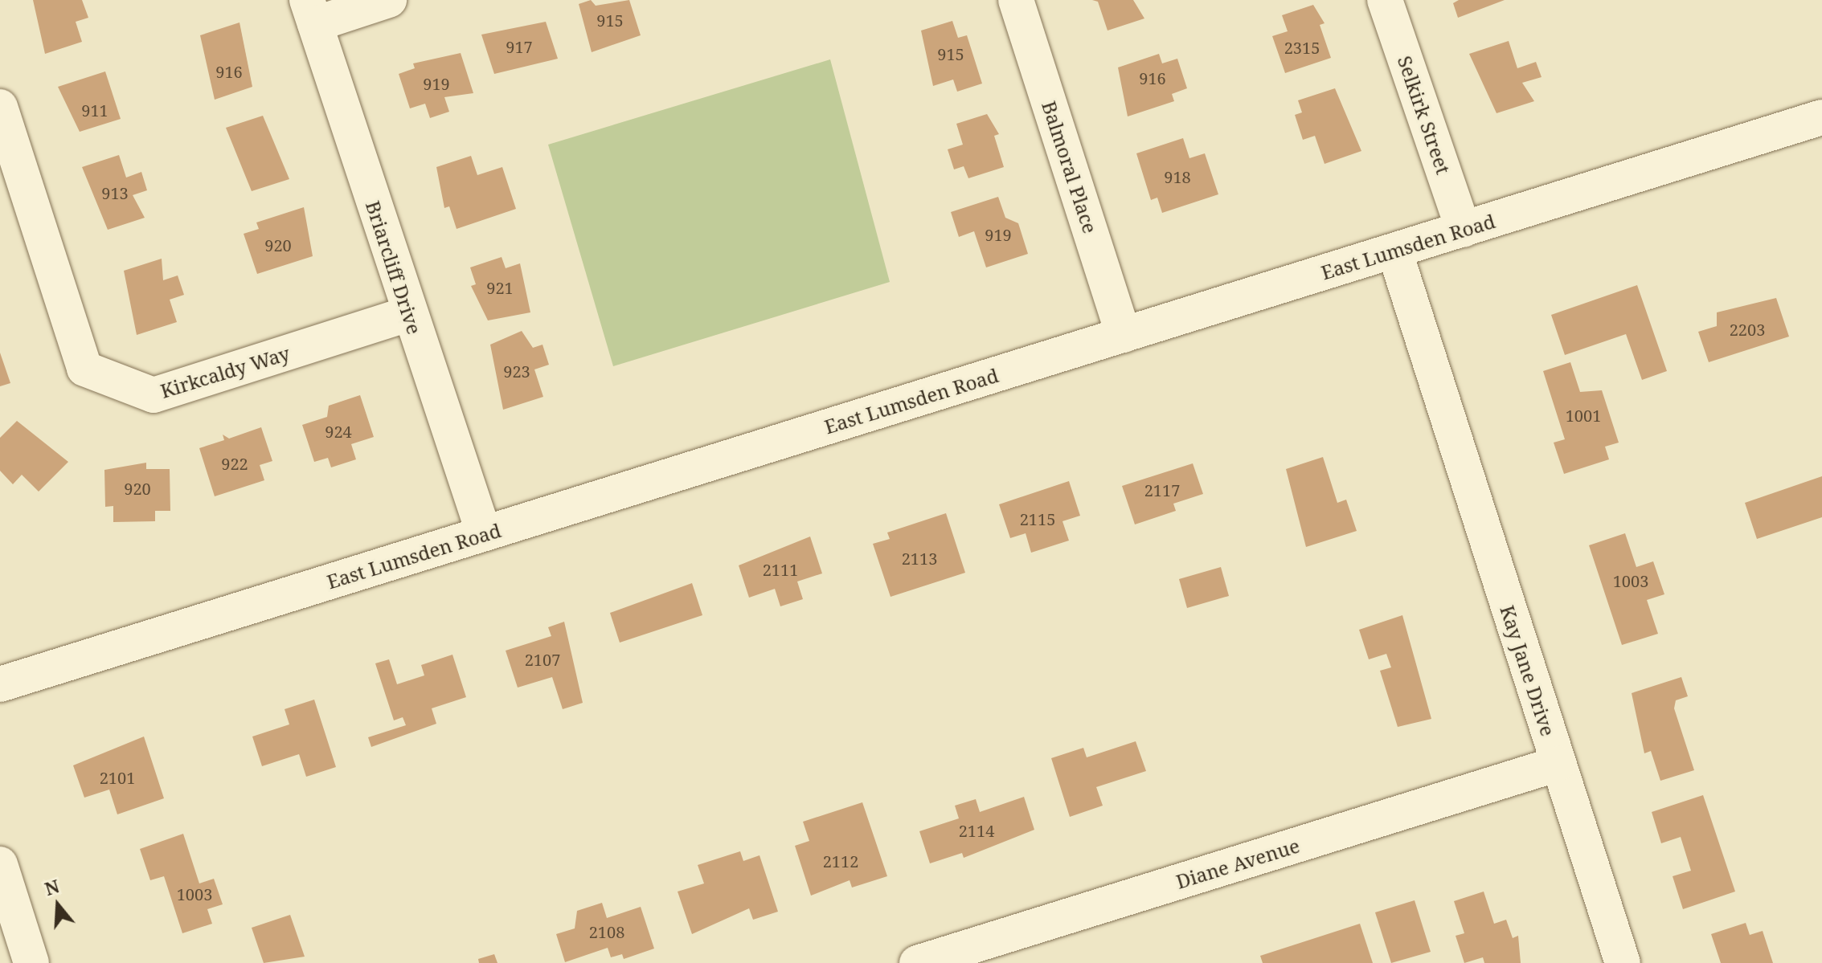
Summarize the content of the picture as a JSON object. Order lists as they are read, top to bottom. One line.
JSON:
{"streets":{"street":["Selkirk Street","Balmoral Place","East Lumsden Road","Briarcliff Drive","Kirkcaldy Way","Kay Jane Drive","Diane Avenue"]},"crossings":[["Selkirk Street","East Lumsden Road"],["Balmoral Place","East Lumsden Road"],["East Lumsden Road","Briarcliff Drive"],["East Lumsden Road","Kay Jane Drive"],["Briarcliff Drive","Kirkcaldy Way"],["Kay Jane Drive","Diane Avenue"]],"house_numbers":["915","917","2315","915","916","916","919","911","918","913","919","920","921","2203","923","1001","924","922","920","2117","2115","2113","2111","1003","2107","2101","2114","2112","1003","2108"],"north":"top"}
